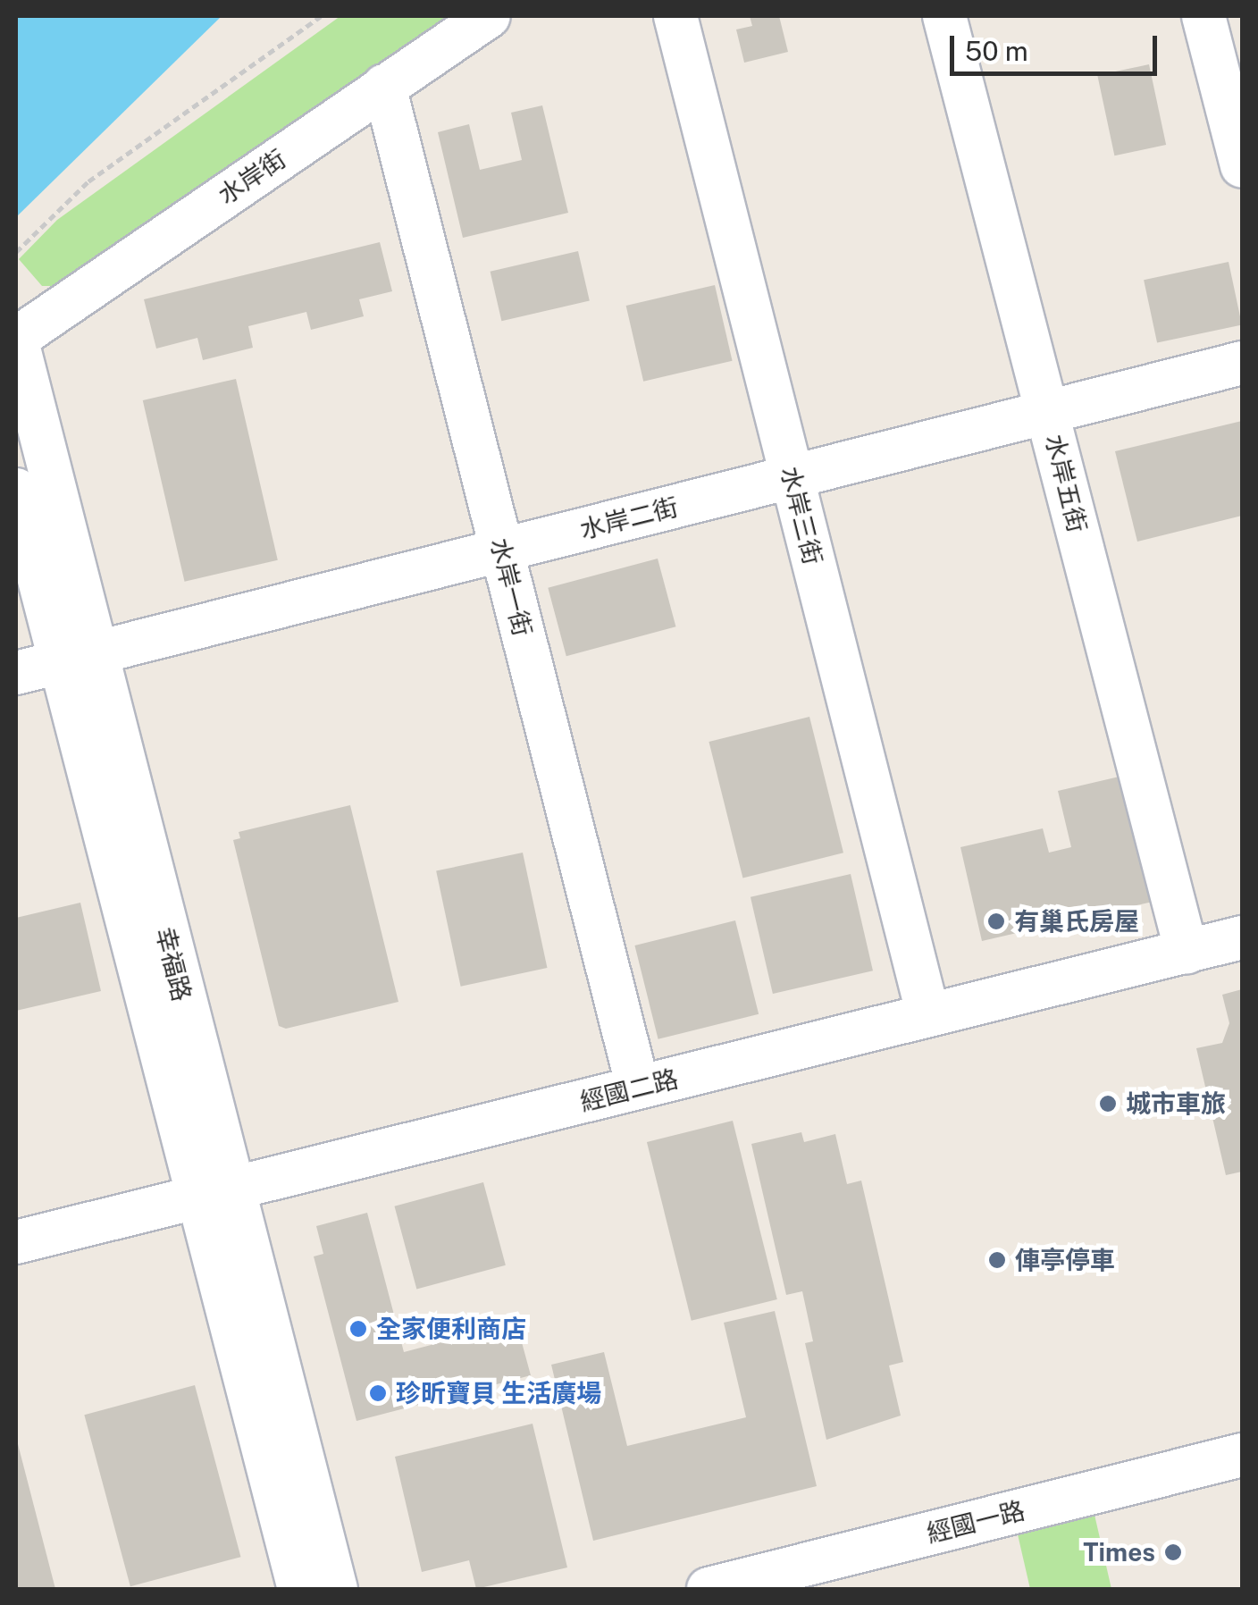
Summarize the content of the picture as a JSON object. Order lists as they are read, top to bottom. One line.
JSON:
{"streets":{"street":["水岸街","水岸五街","水岸三街","水岸二街","水岸一街","幸福路","經國二路","經國一路"]},"crossings":[["水岸街","水岸一街"],["水岸街","幸福路"],["水岸五街","水岸二街"],["水岸五街","經國二路"],["水岸三街","水岸二街"],["水岸三街","經國二路"],["水岸二街","水岸一街"],["水岸二街","幸福路"],["水岸一街","經國二路"],["幸福路","經國二路"]],"places":["有巢氏房屋","城市車旅","俥亭停車","全家便利商店","珍昕寶貝 生活廣場","Times"],"scale_bar":"50 m"}
